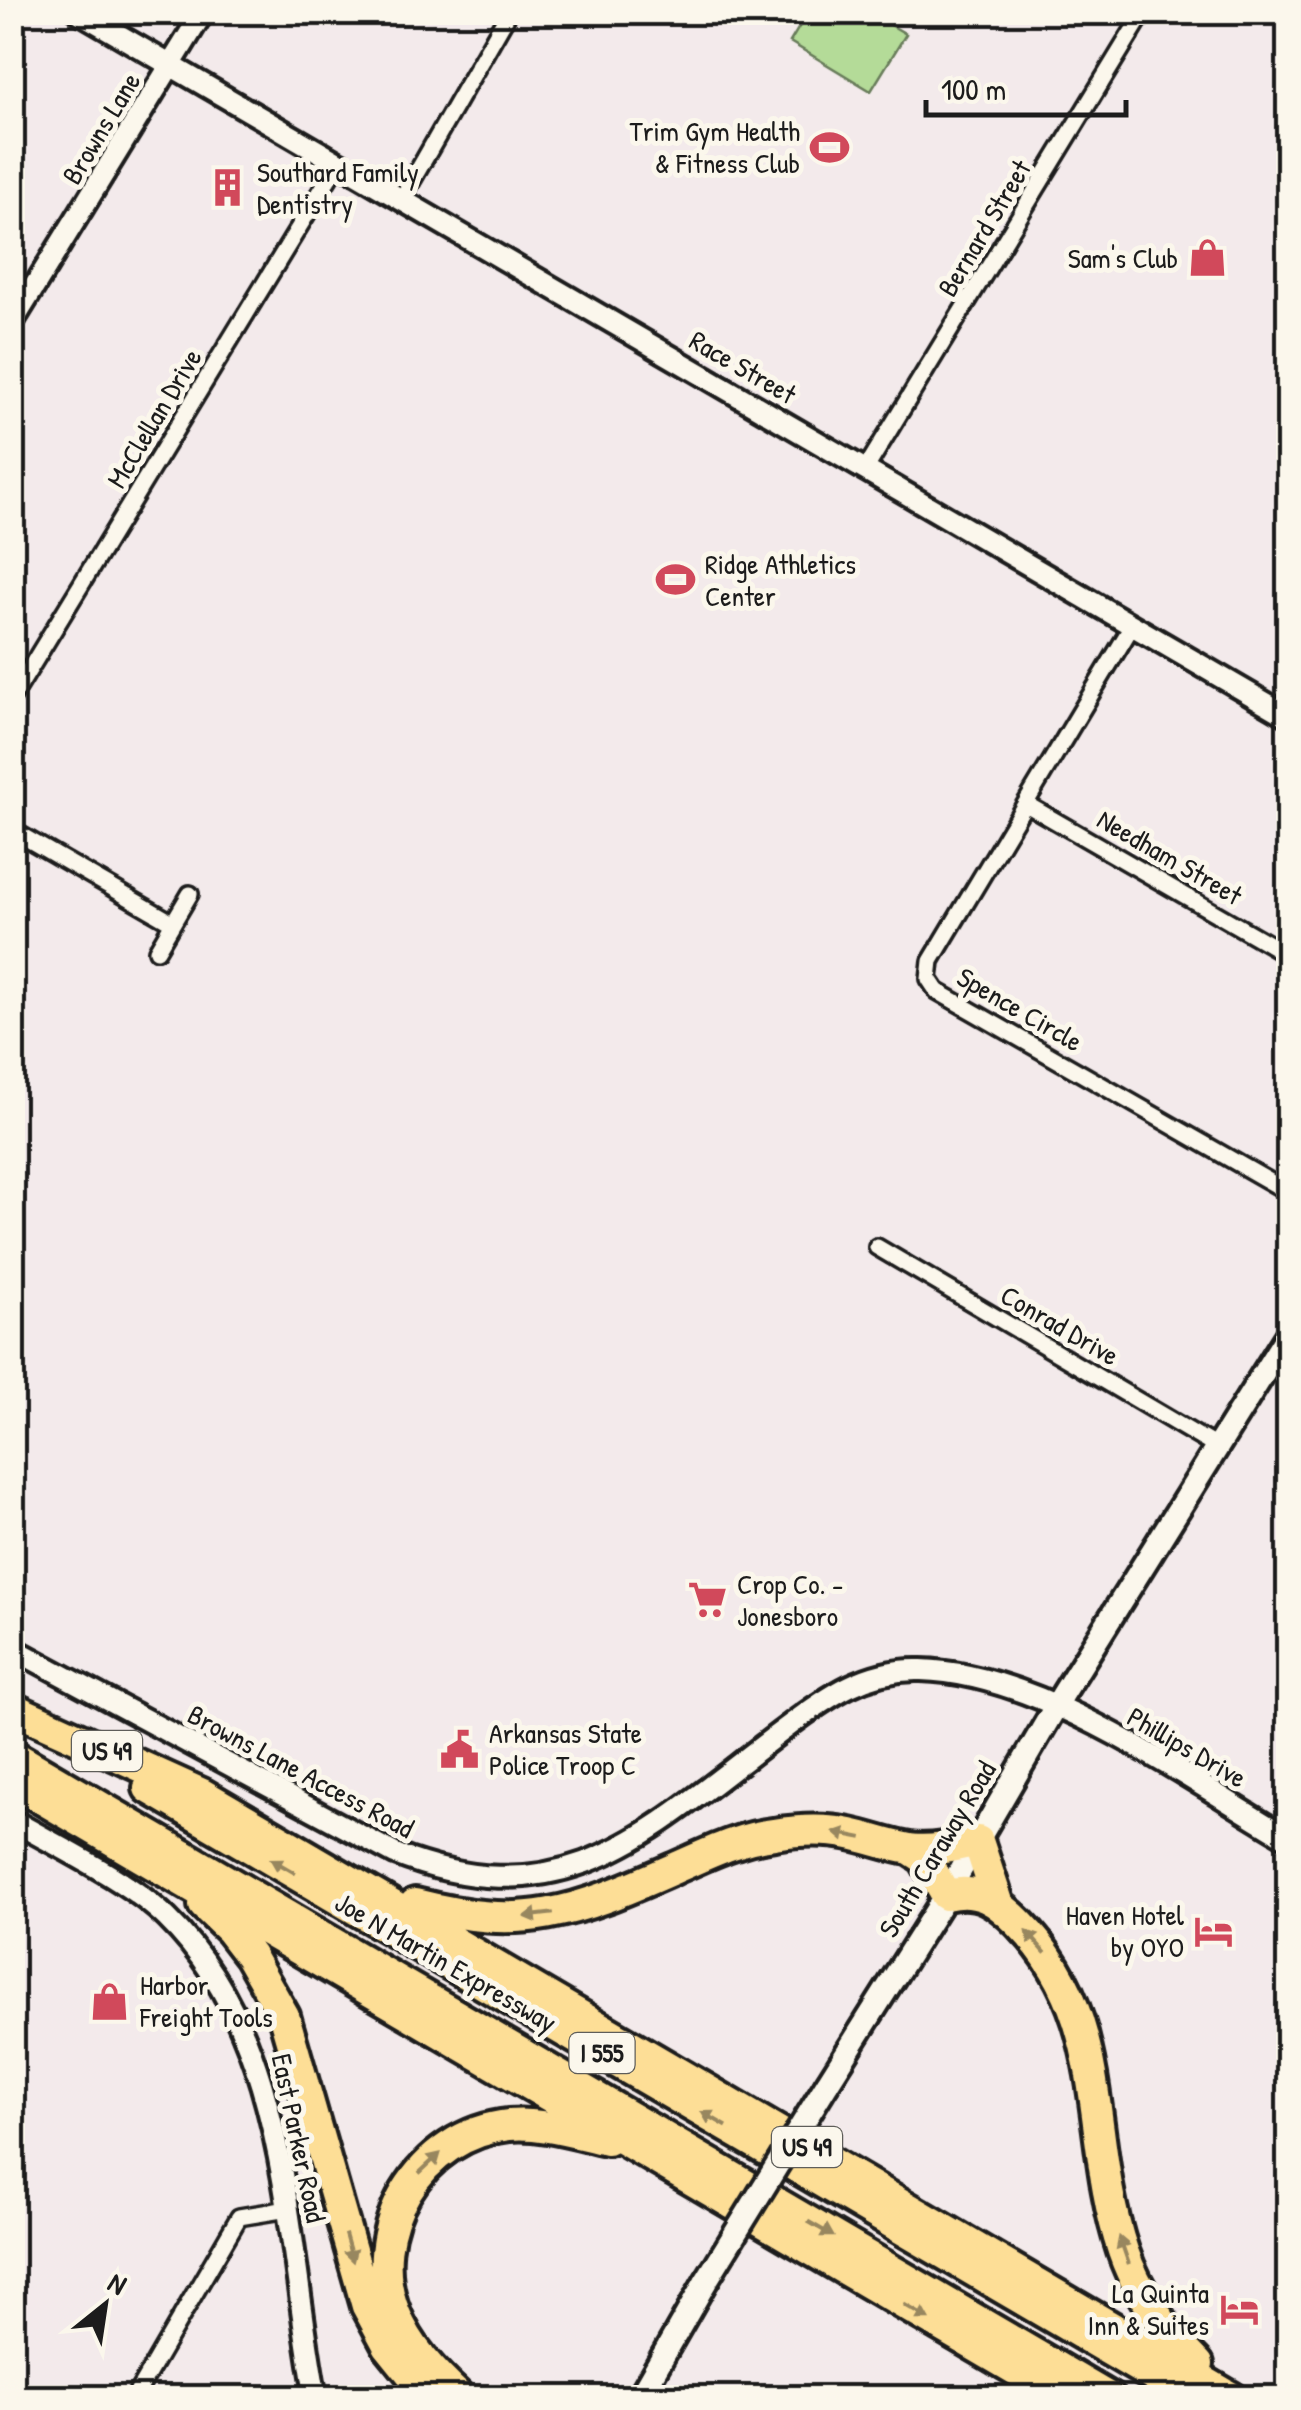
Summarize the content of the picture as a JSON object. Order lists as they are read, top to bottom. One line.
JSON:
{"streets":{"highway":["US 49","Joe N Martin Expressway","I 555"],"main road":["South Caraway Road"],"street":["Browns Lane","Bernard Street","Race Street","McClellan Drive","Needham Street","Spence Circle","Conrad Drive","Phillips Drive","Browns Lane Access Road","East Parker Road"]},"crossings":[["Browns Lane","Race Street"],["Bernard Street","Race Street"],["Race Street","McClellan Drive"],["Race Street","Spence Circle"],["Needham Street","Spence Circle"],["Conrad Drive","South Caraway Road"],["Phillips Drive","Browns Lane Access Road"],["Phillips Drive","South Caraway Road"],["US 49","Joe N Martin Expressway"],["Browns Lane Access Road","South Caraway Road"]],"places":{"sports":["Trim Gym Health & Fitness Club","Ridge Athletics Center"],"building":["Southard Family Dentistry"],"shop":["Sam's Club","Harbor Freight Tools"],"supermarket":["Crop Co. - Jonesboro"],"public building":["Arkansas State Police Troop C"],"hotel":["Haven Hotel by OYO","La Quinta Inn & Suites"]},"scale_bar":"100 m","north":"top right"}
